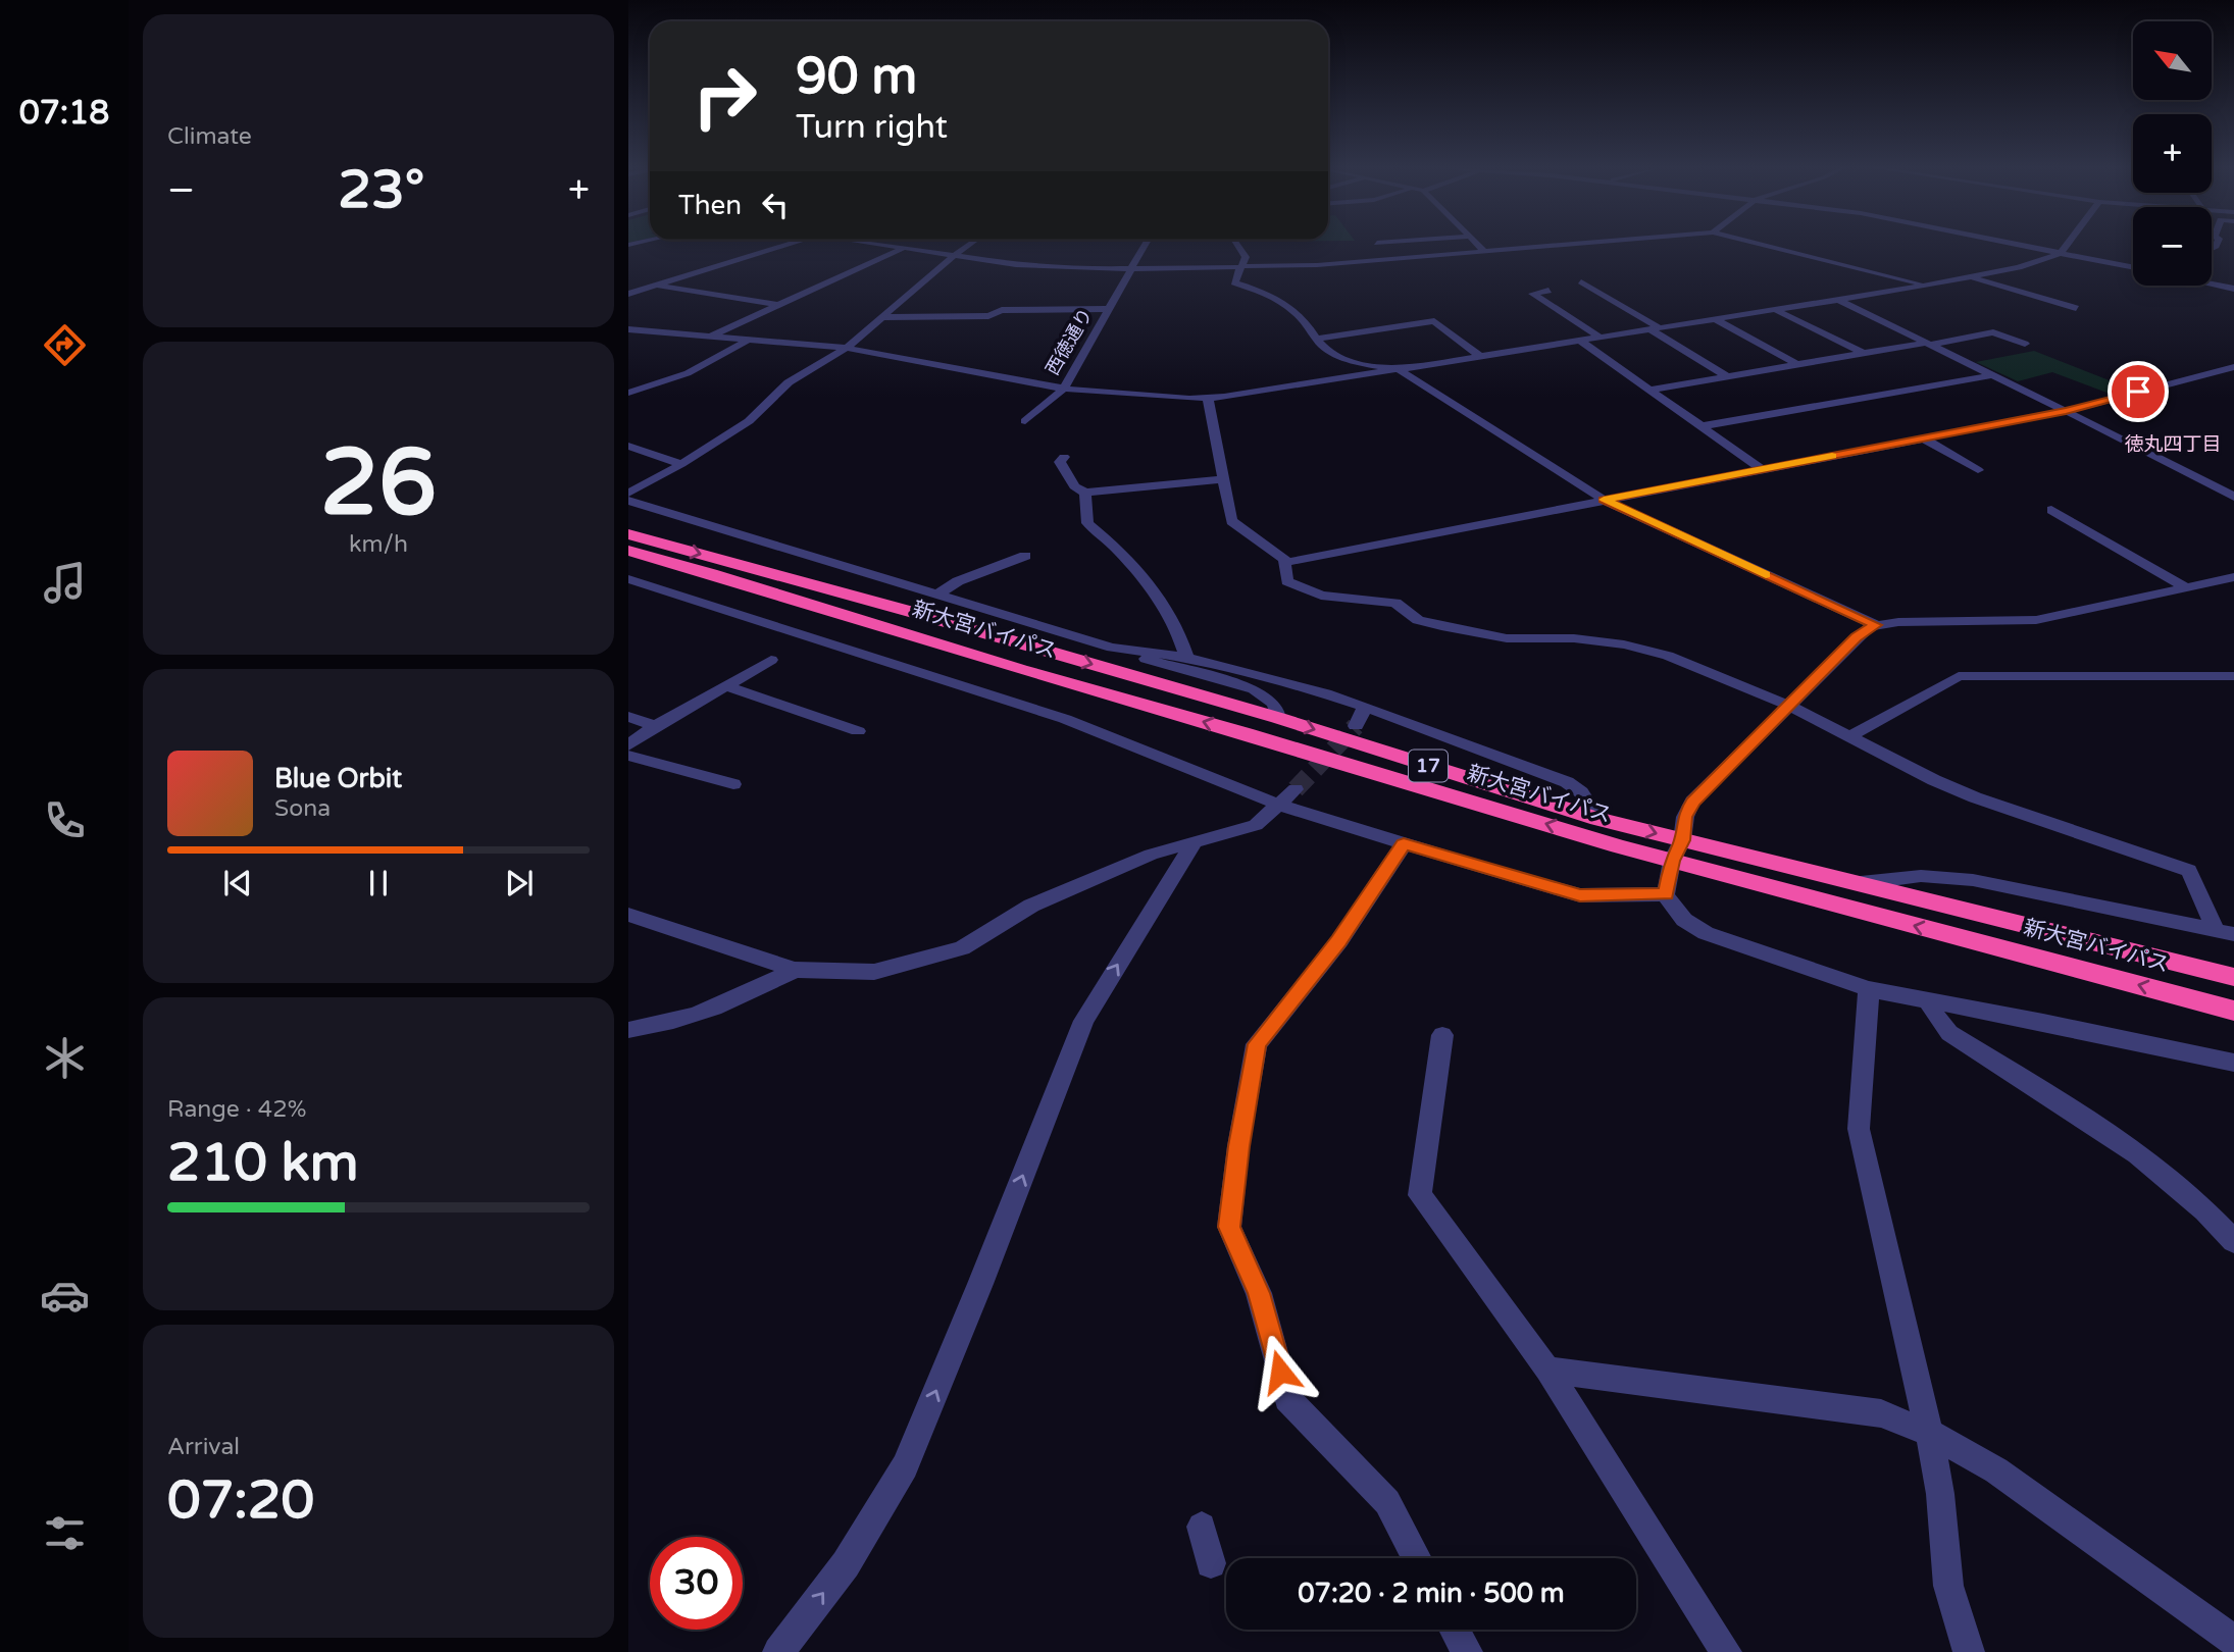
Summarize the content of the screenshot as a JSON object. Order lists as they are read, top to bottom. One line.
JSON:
{"streets":{"highway":["新大宮バイパス","17"],"street":["西徳通り"]},"districts":["徳丸四丁目"],"north":"top left","page":{"tabs":"07:18","tile":["Climate",["26","km/h"],["Range · 42%","210 km"],["Arrival","07:20"]],"map_buttons":["+","−"],"turn":["90 m","Turn right"],"heat":["−","23°","+"],"then":"Then","song":["Blue Orbit","Sona"],"limit":"30","trip":"07:20 · 2 min · 500 m"}}
